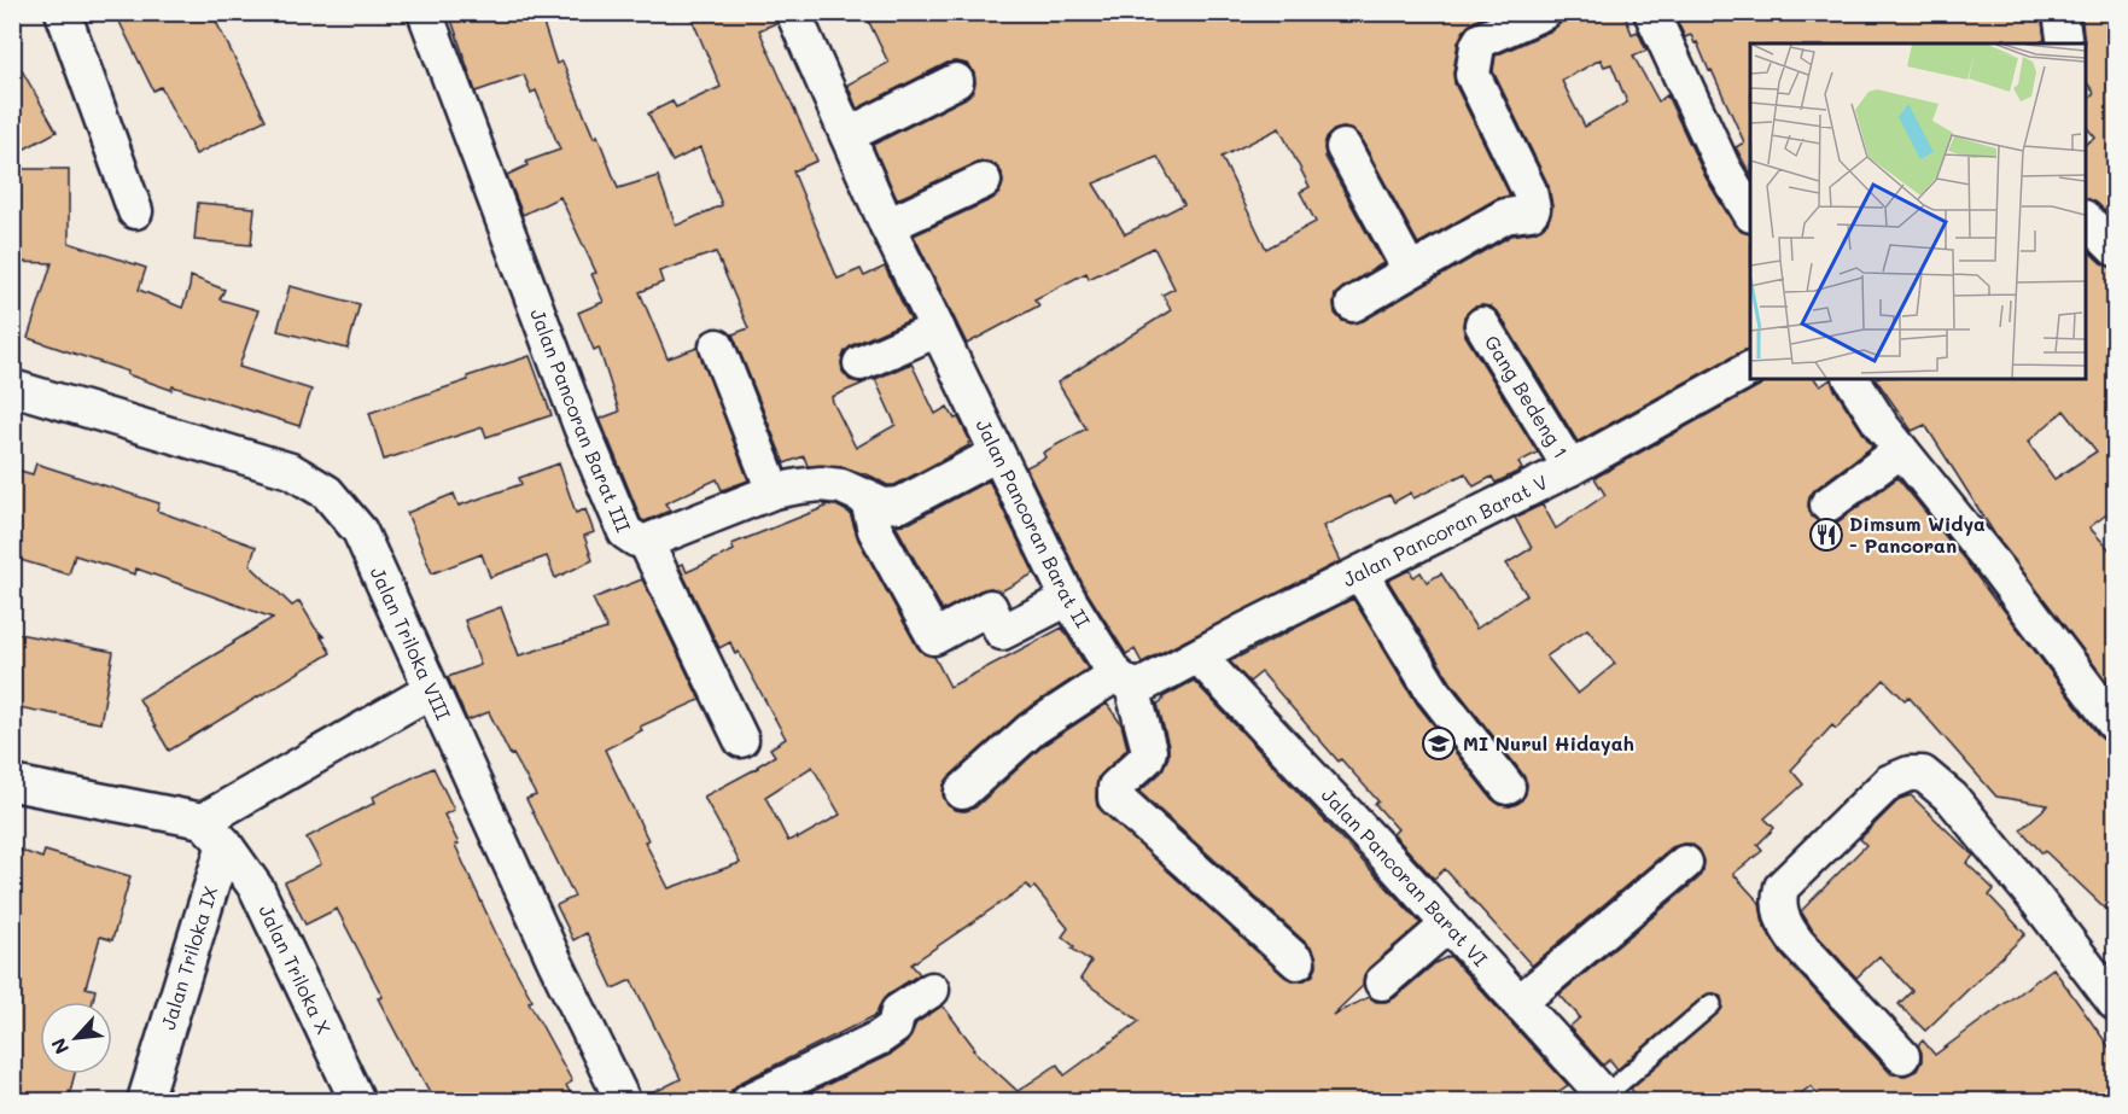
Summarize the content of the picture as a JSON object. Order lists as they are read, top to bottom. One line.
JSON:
{"streets":{"street":["Gang Bedeng 1","Jalan Pancoran Barat III","Jalan Pancoran Barat II","Jalan Pancoran Barat V","Jalan Triloka VIII","Jalan Pancoran Barat VI","Jalan Triloka IX","Jalan Triloka X"]},"crossings":[["Gang Bedeng 1","Jalan Pancoran Barat V"],["Jalan Pancoran Barat III","Jalan Pancoran Barat II"],["Jalan Pancoran Barat II","Jalan Pancoran Barat V"],["Jalan Pancoran Barat V","Jalan Pancoran Barat VI"],["Jalan Triloka IX","Jalan Triloka X"]],"places":{"restaurant":["Dimsum Widya - Pancoran"],"school or university":["MI Nurul Hidayah"]},"north":"bottom left"}
